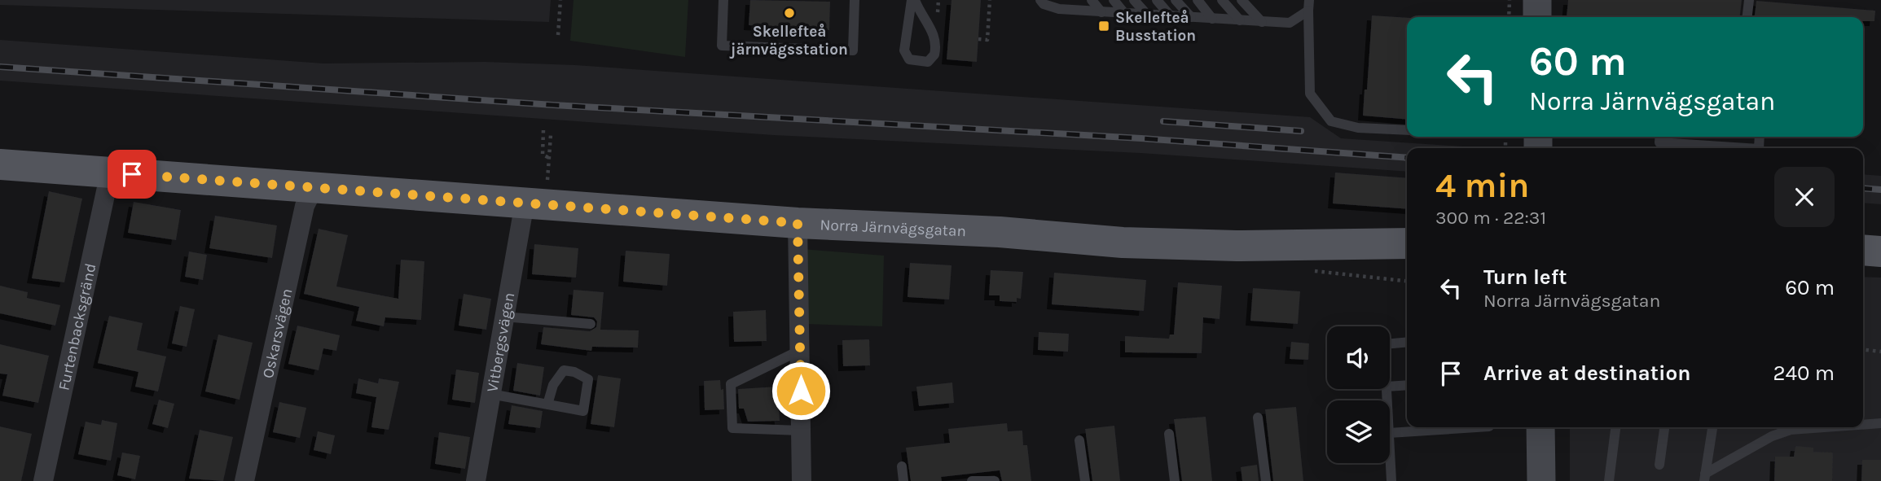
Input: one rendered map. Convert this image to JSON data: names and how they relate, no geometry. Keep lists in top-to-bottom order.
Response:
{
  "streets": {
    "main road": ["Norra Järnvägsgatan"],
    "street": ["Furtenbacksgränd", "Oskarsvägen", "Vitbergsvägen"]
  },
  "crossings": [
    ["Norra Järnvägsgatan", "Furtenbacksgränd"],
    ["Norra Järnvägsgatan", "Oskarsvägen"],
    ["Norra Järnvägsgatan", "Vitbergsvägen"]
  ],
  "places": {
    "other": ["Skellefteå järnvägsstation"],
    "transit": ["Skellefteå Busstation"]
  },
  "page": {
    "turn": ["60 m", "Norra Järnvägsgatan"],
    "heading": ["4 min", "300 m · 22:31"],
    "list": [
      {
        "name": "Turn left",
        "note": "Norra Järnvägsgatan",
        "value": "60 m"
      },
      {
        "name": "Arrive at destination",
        "value": "240 m"
      }
    ]
  }
}
